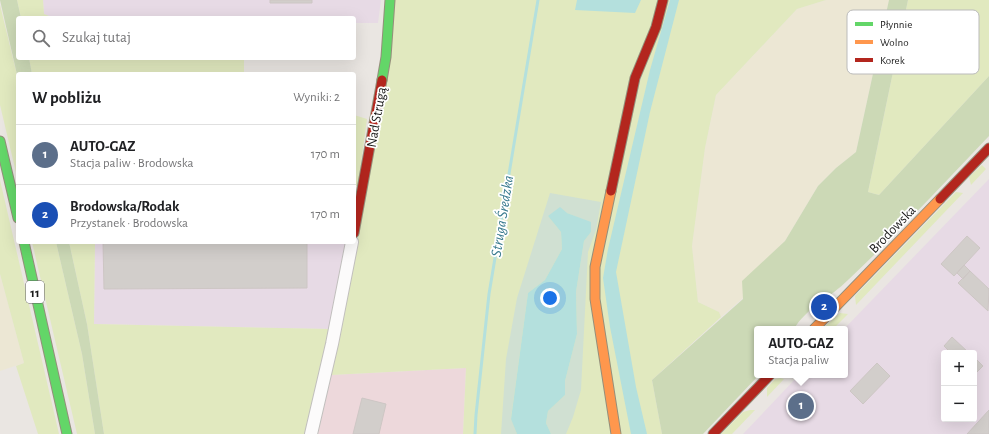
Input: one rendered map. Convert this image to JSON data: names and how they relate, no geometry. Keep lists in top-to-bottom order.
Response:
{
  "streets": {
    "main road": ["Nad Strugą", "Brodowska", "11"]
  },
  "water": ["Struga Średzka"],
  "legend": ["Płynnie", "Wolno", "Korek"],
  "page": {
    "search": "Szukaj tutaj",
    "heading": ["W pobliżu", "Wyniki: 2"],
    "list": [
      {
        "mark": "1",
        "name": "AUTO-GAZ",
        "note": "Stacja paliw · Brodowska",
        "value": "170 m"
      },
      {
        "mark": "2",
        "name": "Brodowska/Rodak",
        "note": "Przystanek · Brodowska",
        "value": "170 m"
      }
    ],
    "pins": ["2", "1"],
    "popup": ["AUTO-GAZ", "Stacja paliw"],
    "map_buttons": ["+", "−"]
  }
}
